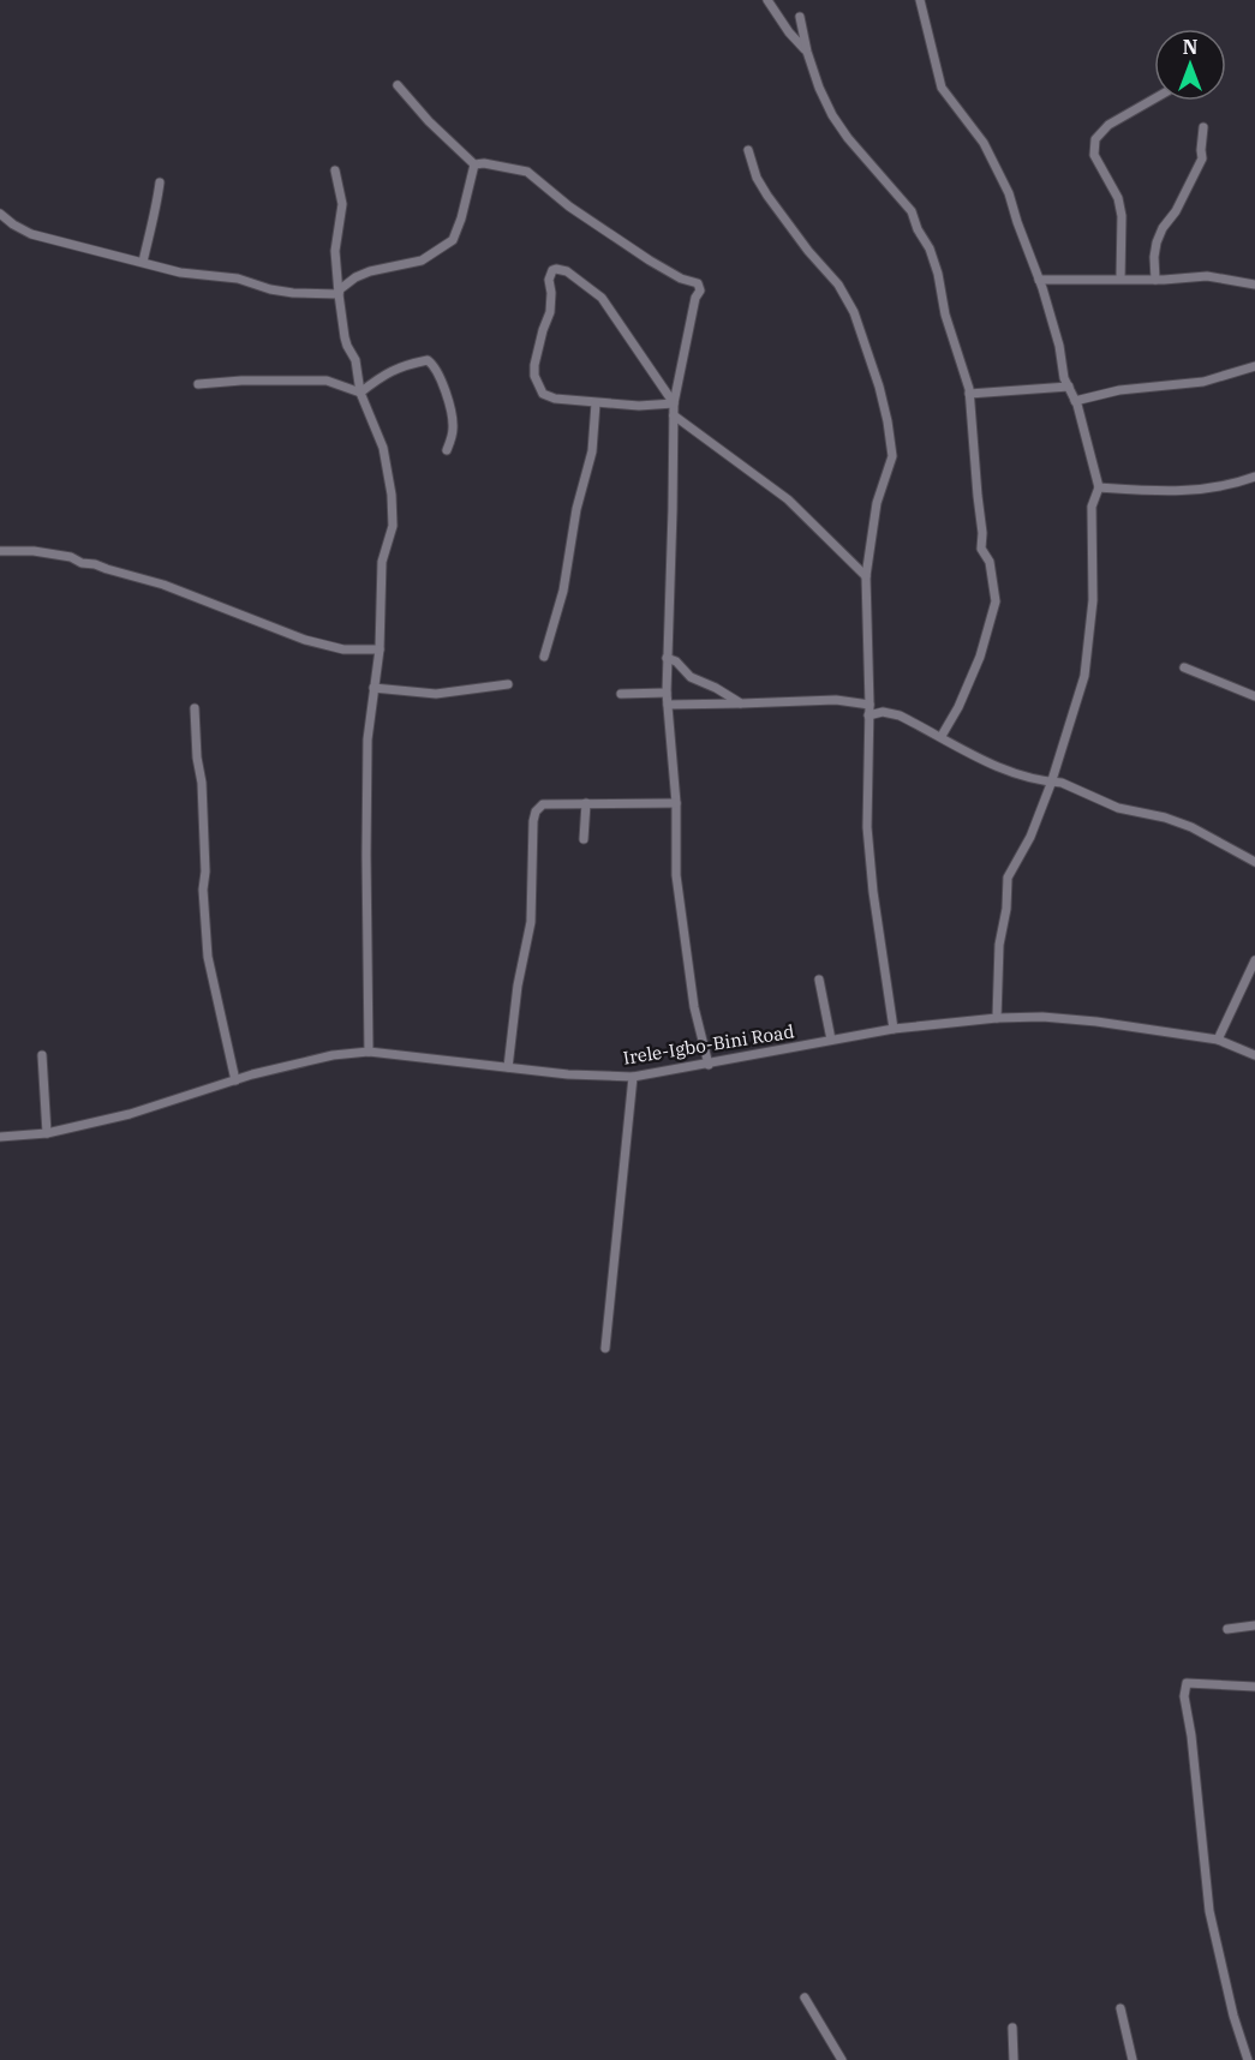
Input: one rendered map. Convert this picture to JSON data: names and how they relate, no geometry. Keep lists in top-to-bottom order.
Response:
{
  "streets": {
    "street": ["Irele-Igbo-Bini Road"]
  },
  "north": "top"
}
